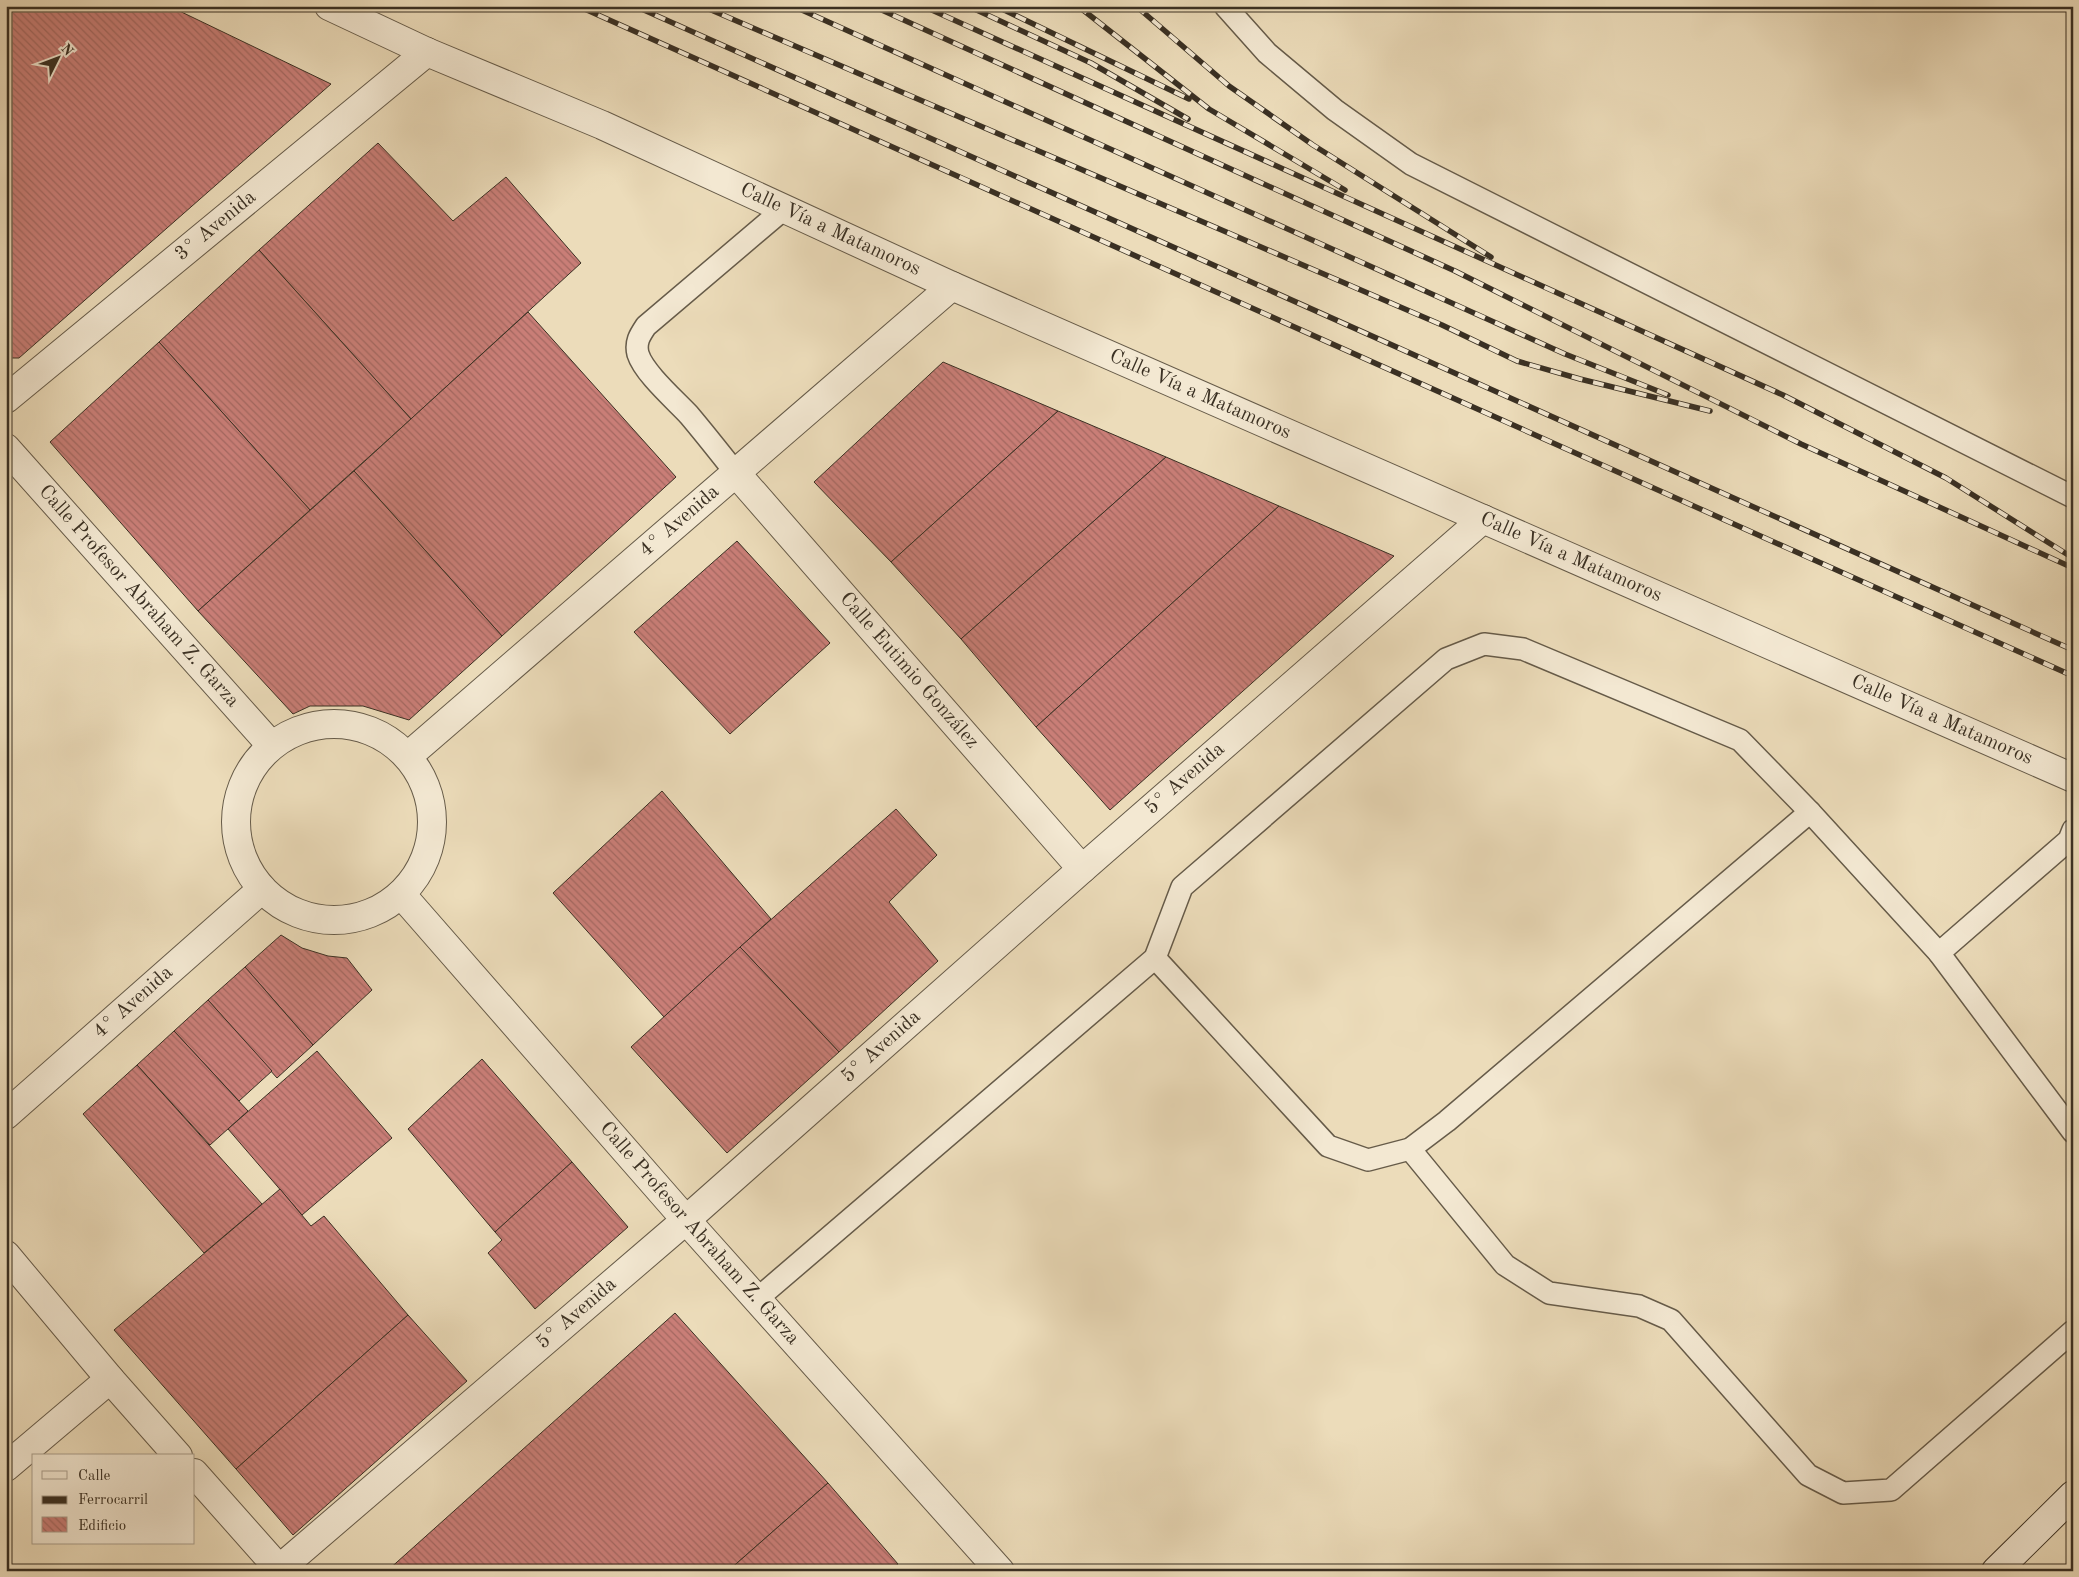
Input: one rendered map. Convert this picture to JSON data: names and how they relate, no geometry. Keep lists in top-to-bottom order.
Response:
{
  "streets": {
    "street": [
      "3° Avenida",
      "Calle Vía a Matamoros",
      "4° Avenida",
      "Calle Profesor Abraham Z. Garza",
      "Calle Eutimio González",
      "5° Avenida"
    ]
  },
  "crossings": [
    ["3° Avenida", "Calle Vía a Matamoros"],
    ["Calle Vía a Matamoros", "4° Avenida"],
    ["Calle Vía a Matamoros", "5° Avenida"],
    ["4° Avenida", "Calle Eutimio González"],
    ["Calle Profesor Abraham Z. Garza", "5° Avenida"],
    ["Calle Eutimio González", "5° Avenida"]
  ],
  "legend": ["Calle", "Ferrocarril", "Edificio"],
  "north": "top right"
}
